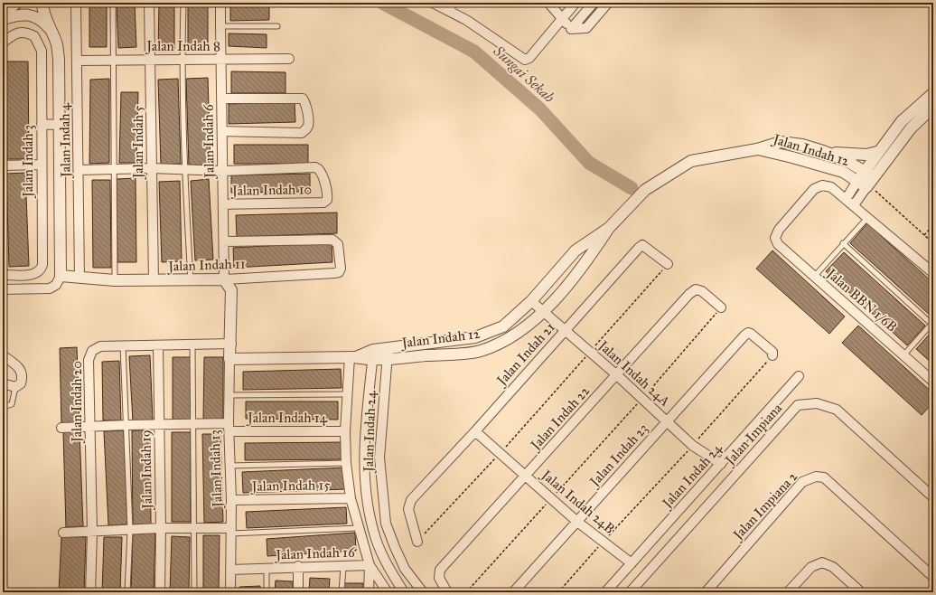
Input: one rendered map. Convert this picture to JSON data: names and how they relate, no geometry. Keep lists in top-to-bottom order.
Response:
{
  "streets": {
    "street": [
      "Jalan Indah 8",
      "Jalan Indah 4",
      "Jalan Indah 6",
      "Jalan Indah 5",
      "Jalan Indah 12",
      "Jalan Indah 3",
      "Jalan Indah 10",
      "Jalan Indah 11",
      "Jalan BBN 1/6B",
      "Jalan Indah 21",
      "Jalan Indah 24A",
      "Jalan Indah 20",
      "Jalan Indah 14",
      "Jalan Indah 22",
      "Jalan Indah 24",
      "Jalan Impiana",
      "Jalan Indah 23",
      "Jalan Indah 13",
      "Jalan Indah 19",
      "Jalan Indah 15",
      "Jalan Indah 24B",
      "Jalan Impiana 2",
      "Jalan Indah 16"
    ]
  },
  "crossings": [
    ["Jalan Indah 8", "Jalan Indah 4"],
    ["Jalan Indah 8", "Jalan Indah 6"],
    ["Jalan Indah 8", "Jalan Indah 5"],
    ["Jalan Indah 4", "Jalan Indah 11"],
    ["Jalan Indah 6", "Jalan Indah 10"],
    ["Jalan Indah 6", "Jalan Indah 11"],
    ["Jalan Indah 6", "Jalan Indah 13"],
    ["Jalan Indah 5", "Jalan Indah 11"],
    ["Jalan Indah 12", "Jalan Indah 24A"],
    ["Jalan Indah 12", "Jalan Indah 24"],
    ["Jalan Indah 12", "Jalan Indah 13"],
    ["Jalan Indah 11", "Jalan Indah 13"],
    ["Jalan Indah 21", "Jalan Indah 24A"],
    ["Jalan Indah 21", "Jalan Indah 24B"],
    ["Jalan Indah 24A", "Jalan Indah 22"],
    ["Jalan Indah 24A", "Jalan Indah 24"],
    ["Jalan Indah 24A", "Jalan Indah 23"],
    ["Jalan Indah 20", "Jalan Indah 14"],
    ["Jalan Indah 20", "Jalan Indah 13"],
    ["Jalan Indah 20", "Jalan Indah 19"],
    ["Jalan Indah 14", "Jalan Indah 13"],
    ["Jalan Indah 14", "Jalan Indah 19"],
    ["Jalan Indah 22", "Jalan Indah 24B"],
    ["Jalan Indah 24", "Jalan Indah 24B"],
    ["Jalan Indah 23", "Jalan Indah 24B"],
    ["Jalan Indah 13", "Jalan Indah 15"],
    ["Jalan Indah 13", "Jalan Indah 16"]
  ],
  "water": ["Sungai Sekah"]
}
